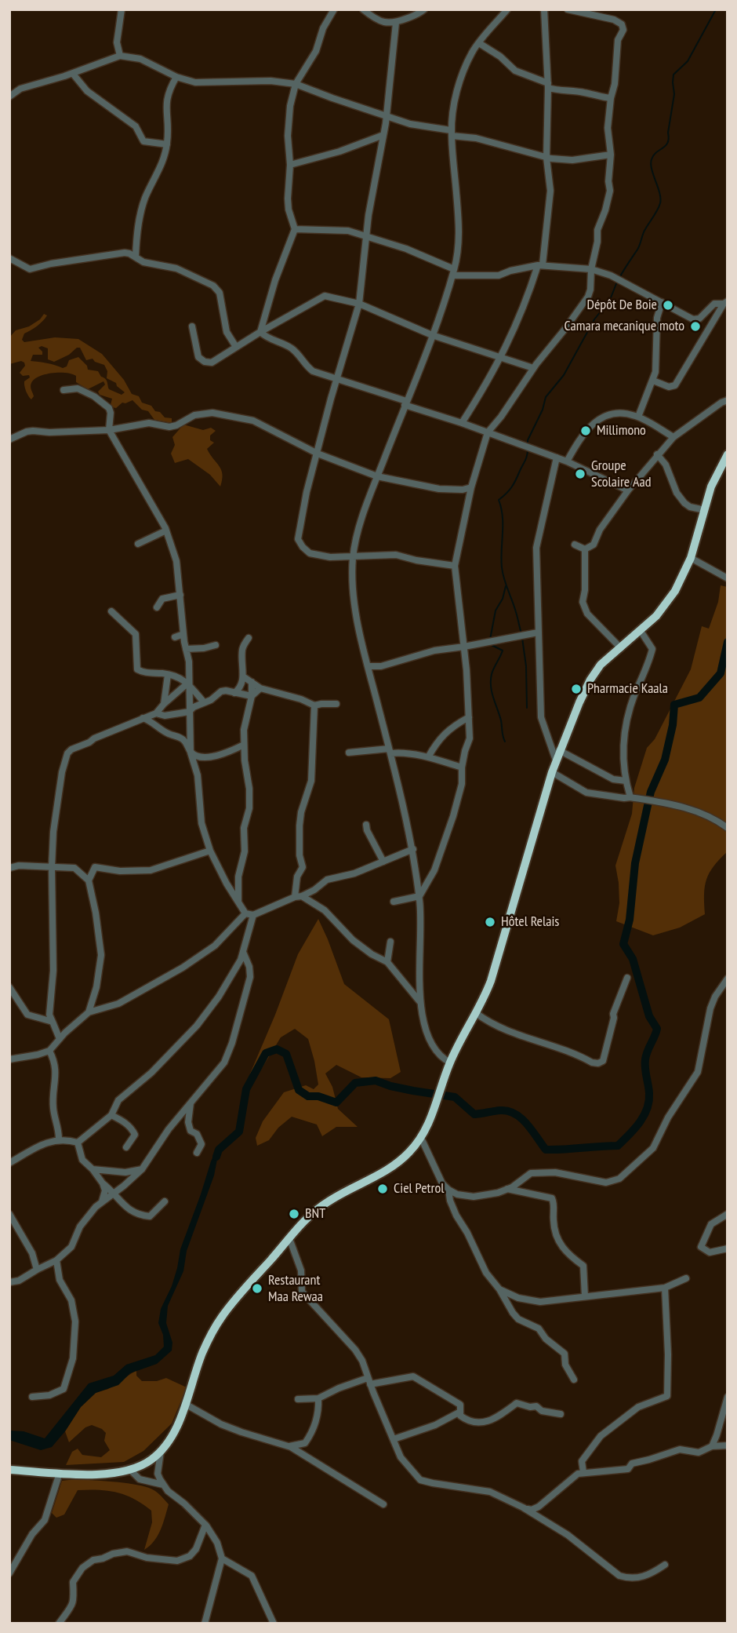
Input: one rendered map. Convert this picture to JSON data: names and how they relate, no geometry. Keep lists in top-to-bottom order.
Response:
{
  "places": [
    "Dépôt De Boie",
    "Camara mecanique moto",
    "Millimono",
    "Groupe Scolaire Aad",
    "Pharmacie Kaala",
    "Hôtel Relais",
    "Ciel Petrol",
    "BNT",
    "Restaurant Maa Rewaa"
  ]
}
